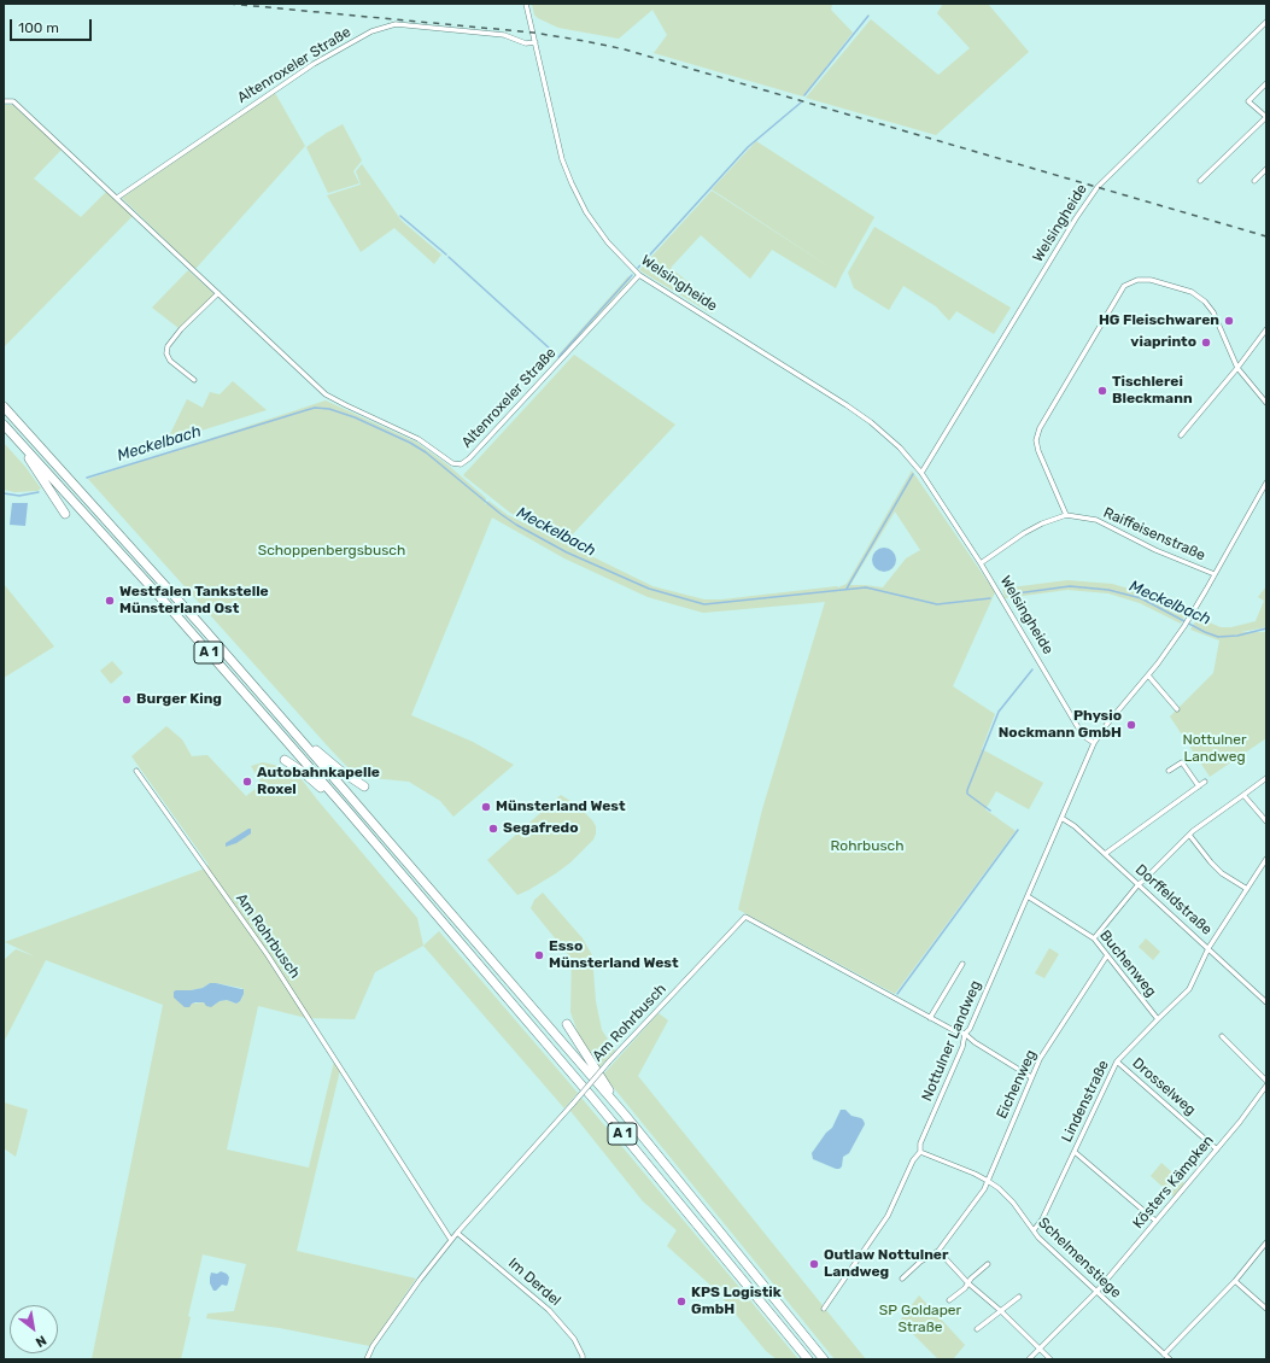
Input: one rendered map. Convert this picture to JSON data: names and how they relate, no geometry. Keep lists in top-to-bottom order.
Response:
{
  "streets": {
    "highway": ["A 1"],
    "street": [
      "Altenroxeler Straße",
      "Welsingheide",
      "Raiffeisenstraße",
      "Dorffeldstraße",
      "Am Rohrbusch",
      "Buchenweg",
      "Nottulner Landweg",
      "Eichenweg",
      "Drosselweg",
      "Lindenstraße",
      "Kösters Kämpken",
      "Schelmenstiege",
      "Im Derdel"
    ]
  },
  "crossings": [
    ["Altenroxeler Straße", "Welsingheide"],
    ["Welsingheide", "Nottulner Landweg"],
    ["Raiffeisenstraße", "Nottulner Landweg"],
    ["Dorffeldstraße", "Nottulner Landweg"],
    ["Dorffeldstraße", "Lindenstraße"],
    ["Am Rohrbusch", "Nottulner Landweg"],
    ["Am Rohrbusch", "Eichenweg"],
    ["Am Rohrbusch", "Im Derdel"],
    ["Buchenweg", "Nottulner Landweg"],
    ["Buchenweg", "Eichenweg"],
    ["Buchenweg", "Lindenstraße"],
    ["Nottulner Landweg", "Schelmenstiege"],
    ["Eichenweg", "Schelmenstiege"],
    ["Drosselweg", "Lindenstraße"],
    ["Drosselweg", "Kösters Kämpken"],
    ["Lindenstraße", "Schelmenstiege"],
    ["Kösters Kämpken", "Schelmenstiege"]
  ],
  "water": ["Meckelbach"],
  "parks": [
    "Schoppenbergsbusch",
    "Nottulner Landweg",
    "Rohrbusch",
    "SP Goldaper Straße"
  ],
  "places": [
    "HG Fleischwaren",
    "viaprinto",
    "Tischlerei Bleckmann",
    "Westfalen Tankstelle Münsterland Ost",
    "Burger King",
    "Physio Nockmann GmbH",
    "Autobahnkapelle Roxel",
    "Münsterland West",
    "Segafredo",
    "Esso Münsterland West",
    "Outlaw Nottulner Landweg",
    "KPS Logistik GmbH"
  ],
  "scale_bar": "100 m",
  "north": "bottom right"
}
